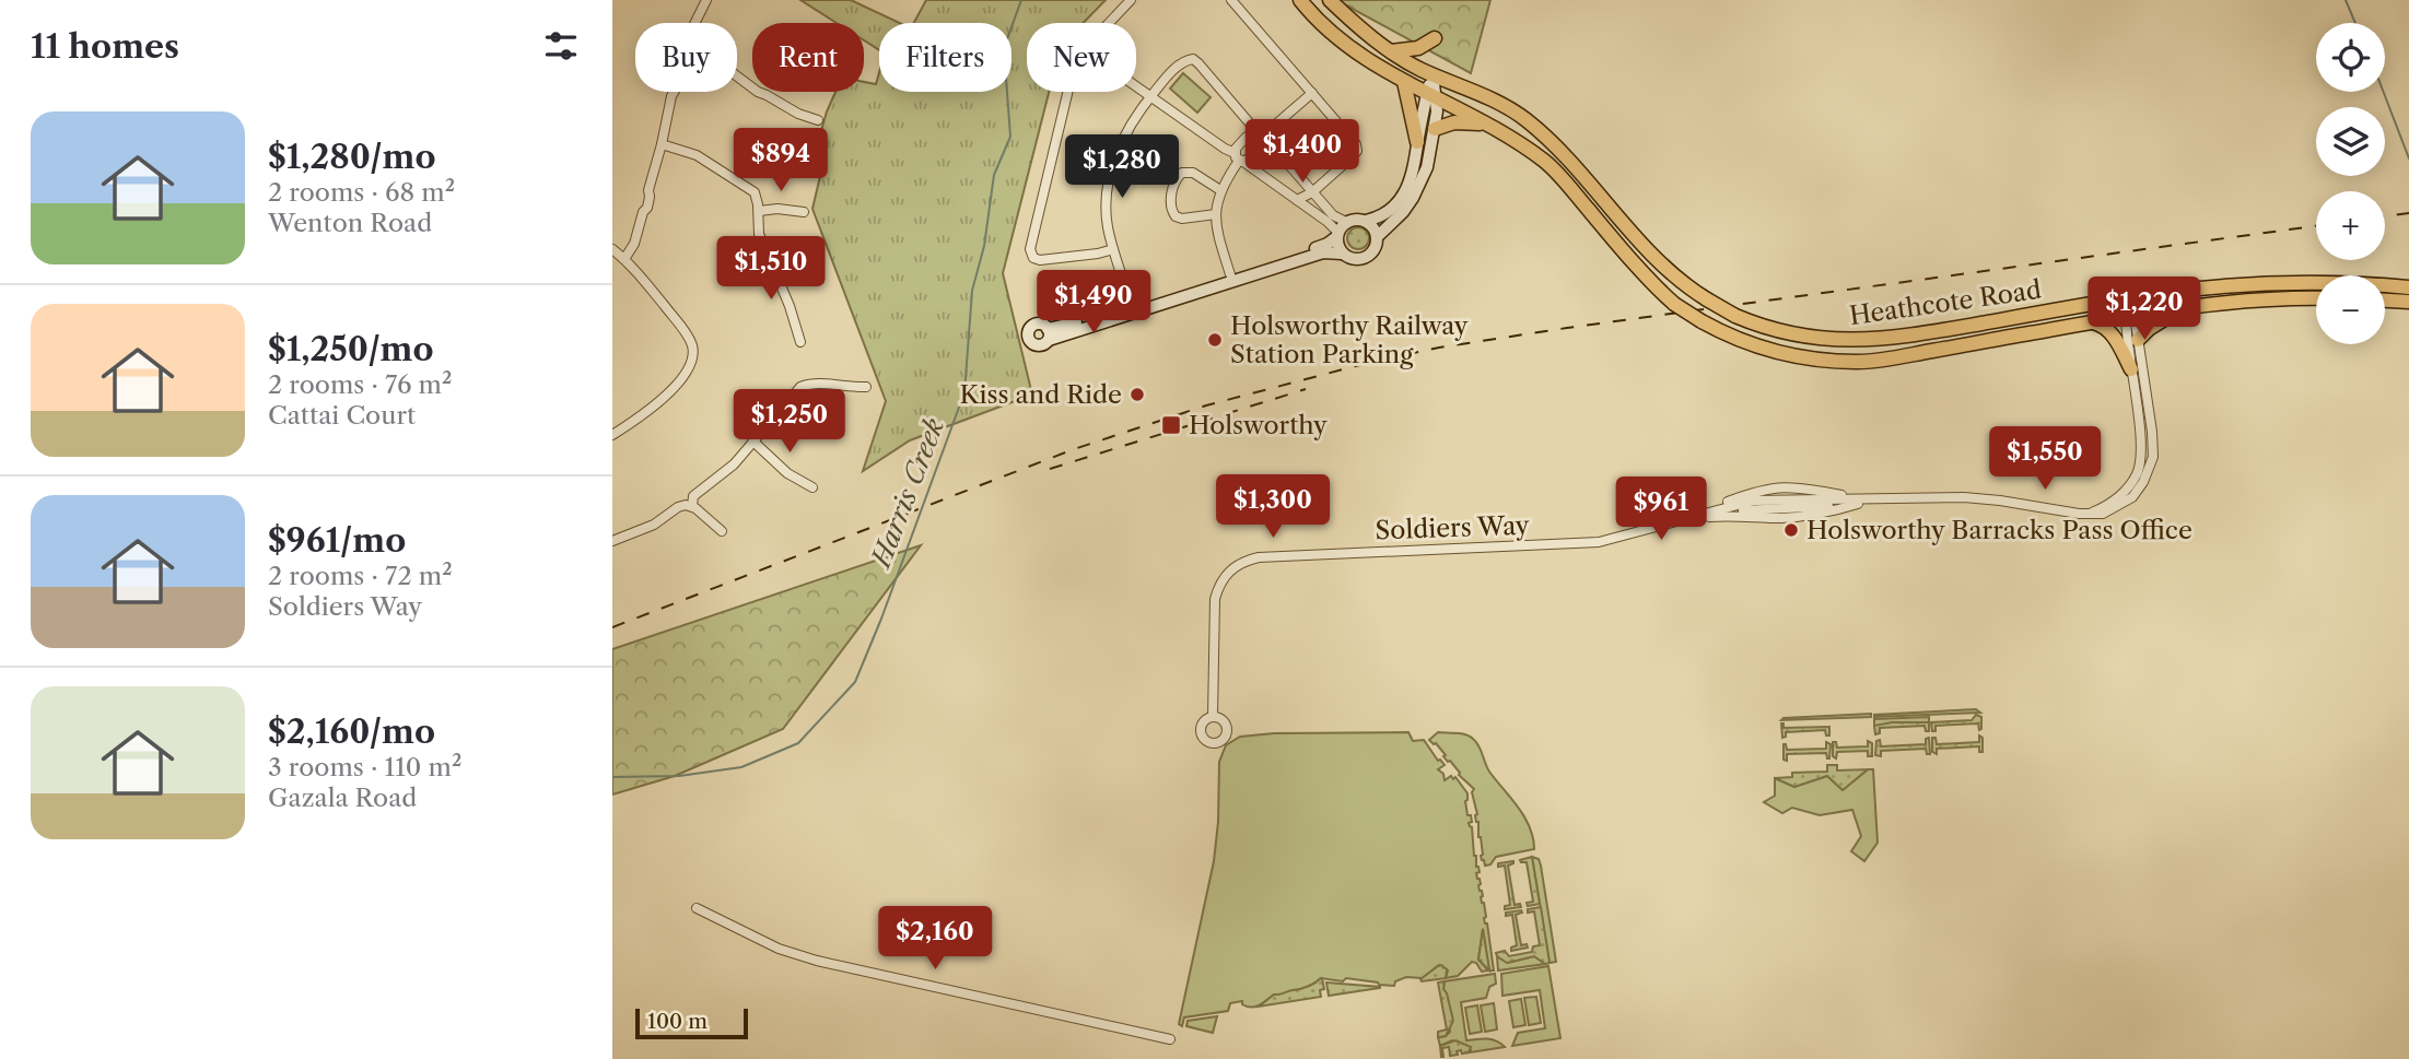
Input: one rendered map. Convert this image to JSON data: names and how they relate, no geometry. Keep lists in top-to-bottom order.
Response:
{
  "streets": {
    "main road": ["Heathcote Road"],
    "street": ["Soldiers Way"]
  },
  "crossings": [
    ["Heathcote Road", "Soldiers Way"]
  ],
  "water": ["Harris Creek"],
  "places": {
    "other": ["Holsworthy Railway Station Parking", "Kiss and Ride", "Holsworthy Barracks Pass Office"],
    "transit": ["Holsworthy"]
  },
  "scale_bar": "100 m",
  "page": {
    "heading": "11 homes",
    "map_buttons": ["+", "−"],
    "chip": [
      "Buy",
      "Rent",
      "Filters",
      "New"
    ],
    "list": [
      {
        "name": "$1,280/mo",
        "note": "2 rooms · 68 m² · Wenton Road"
      },
      {
        "name": "$1,250/mo",
        "note": "2 rooms · 76 m² · Cattai Court"
      },
      {
        "name": "$961/mo",
        "note": "2 rooms · 72 m² · Soldiers Way"
      },
      {
        "name": "$2,160/mo",
        "note": "3 rooms · 110 m² · Gazala Road"
      }
    ],
    "price": [
      "$1,400",
      "$894",
      "$1,280",
      "$1,510",
      "$1,490",
      "$1,220",
      "$1,250",
      "$1,550",
      "$1,300",
      "$961",
      "$2,160"
    ],
    "scale": "100 m"
  }
}
